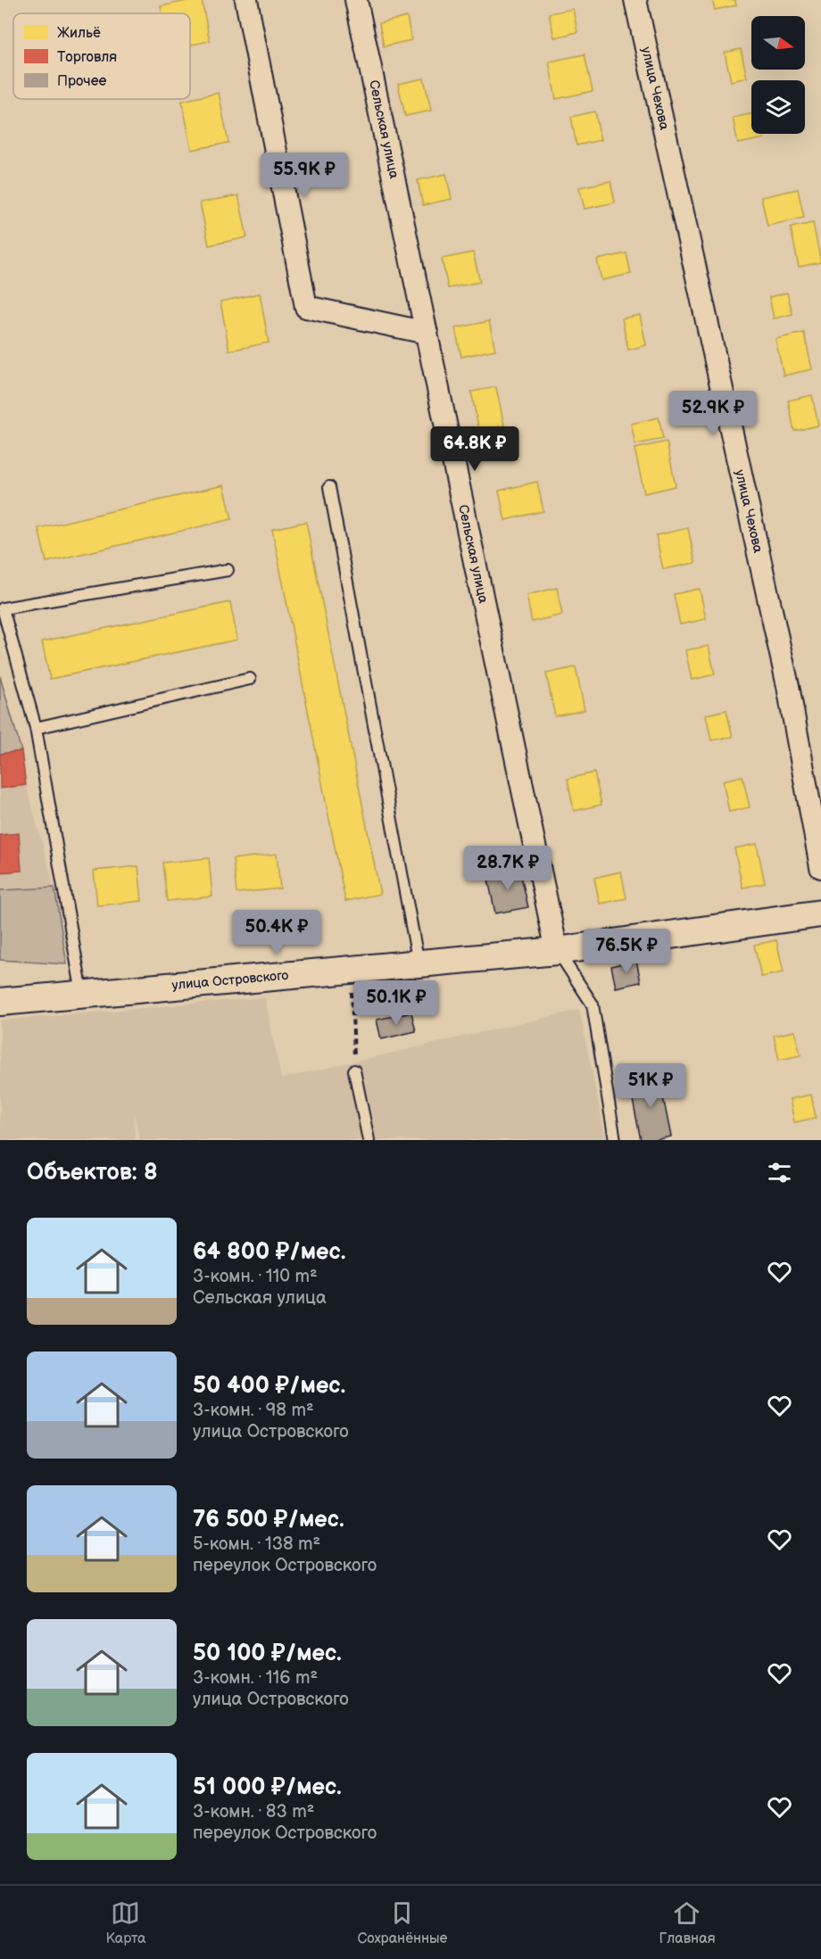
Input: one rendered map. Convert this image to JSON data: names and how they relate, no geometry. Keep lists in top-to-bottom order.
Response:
{
  "streets": {
    "street": ["улица Чехова", "Сельская улица", "улица Островского"]
  },
  "crossings": [
    ["Сельская улица", "улица Островского"]
  ],
  "legend": ["Жильё", "Торговля", "Прочее"],
  "north": "right",
  "page": {
    "price": [
      "55.9K ₽",
      "52.9K ₽",
      "64.8K ₽",
      "28.7K ₽",
      "50.4K ₽",
      "76.5K ₽",
      "50.1K ₽",
      "51K ₽"
    ],
    "heading": "Объектов: 8",
    "list": [
      {
        "name": "64 800 ₽/мес.",
        "note": "3-комн. · 110 m² · Сельская улица"
      },
      {
        "name": "50 400 ₽/мес.",
        "note": "3-комн. · 98 m² · улица Островского"
      },
      {
        "name": "76 500 ₽/мес.",
        "note": "5-комн. · 138 m² · переулок Островского"
      },
      {
        "name": "50 100 ₽/мес.",
        "note": "3-комн. · 116 m² · улица Островского"
      },
      {
        "name": "51 000 ₽/мес.",
        "note": "3-комн. · 83 m² · переулок Островского"
      }
    ],
    "tabs": ["Карта", "Сохранённые", "Главная"]
  }
}
